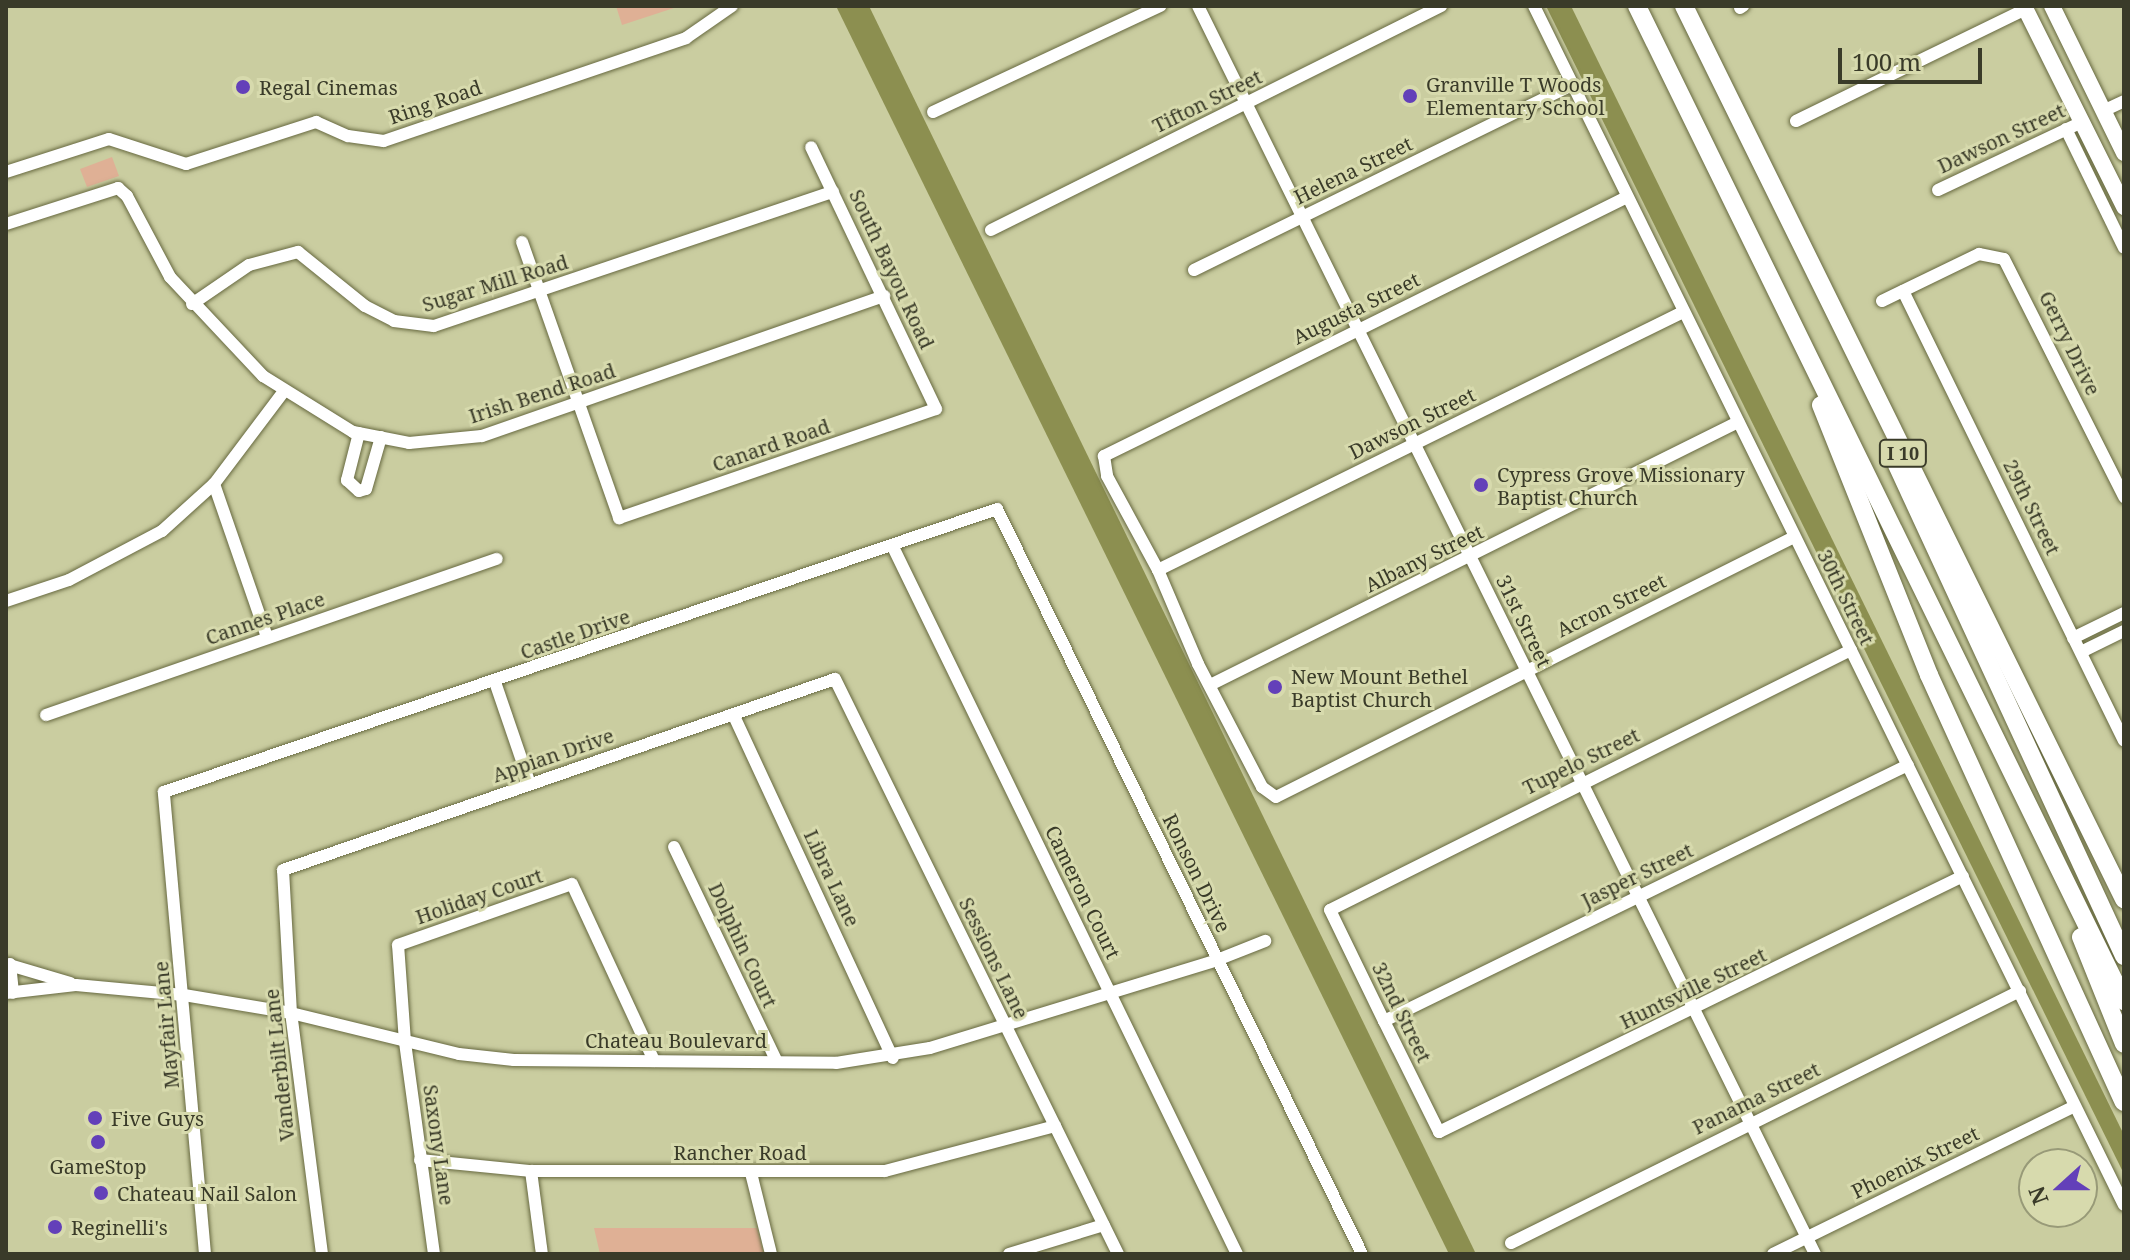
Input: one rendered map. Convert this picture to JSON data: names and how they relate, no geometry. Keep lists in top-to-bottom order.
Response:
{
  "streets": {
    "highway": ["I 10"],
    "street": [
      "Tifton Street",
      "Ring Road",
      "Dawson Street",
      "Helena Street",
      "South Bayou Road",
      "Sugar Mill Road",
      "Augusta Street",
      "Gerry Drive",
      "Irish Bend Road",
      "Canard Road",
      "29th Street",
      "Albany Street",
      "30th Street",
      "Acron Street",
      "Cannes Place",
      "31st Street",
      "Castle Drive",
      "Appian Drive",
      "Tupelo Street",
      "Ronson Drive",
      "Jasper Street",
      "Libra Lane",
      "Cameron Court",
      "Holiday Court",
      "Dolphin Court",
      "Sessions Lane",
      "Huntsville Street",
      "32nd Street",
      "Mayfair Lane",
      "Chateau Boulevard",
      "Vanderbilt Lane",
      "Panama Street",
      "Saxony Lane",
      "Rancher Road",
      "Phoenix Street"
    ]
  },
  "crossings": [
    ["Tifton Street", "31st Street"],
    ["Dawson Street", "Augusta Street"],
    ["Dawson Street", "30th Street"],
    ["Dawson Street", "31st Street"],
    ["Helena Street", "30th Street"],
    ["Helena Street", "31st Street"],
    ["South Bayou Road", "Sugar Mill Road"],
    ["South Bayou Road", "Irish Bend Road"],
    ["South Bayou Road", "Canard Road"],
    ["Sugar Mill Road", "Irish Bend Road"],
    ["Augusta Street", "30th Street"],
    ["Augusta Street", "31st Street"],
    ["Gerry Drive", "29th Street"],
    ["Irish Bend Road", "Canard Road"],
    ["Albany Street", "30th Street"],
    ["Albany Street", "Acron Street"],
    ["Albany Street", "31st Street"],
    ["30th Street", "Acron Street"],
    ["30th Street", "Tupelo Street"],
    ["30th Street", "Jasper Street"],
    ["30th Street", "Huntsville Street"],
    ["30th Street", "Panama Street"],
    ["30th Street", "Phoenix Street"],
    ["Acron Street", "31st Street"],
    ["31st Street", "Tupelo Street"],
    ["31st Street", "Jasper Street"],
    ["31st Street", "Huntsville Street"],
    ["31st Street", "Panama Street"],
    ["31st Street", "Phoenix Street"],
    ["Castle Drive", "Ronson Drive"],
    ["Castle Drive", "Cameron Court"],
    ["Castle Drive", "Mayfair Lane"],
    ["Appian Drive", "Libra Lane"],
    ["Appian Drive", "Sessions Lane"],
    ["Appian Drive", "Vanderbilt Lane"],
    ["Tupelo Street", "32nd Street"],
    ["Ronson Drive", "Chateau Boulevard"],
    ["Jasper Street", "32nd Street"],
    ["Libra Lane", "Chateau Boulevard"],
    ["Cameron Court", "Chateau Boulevard"],
    ["Holiday Court", "Chateau Boulevard"],
    ["Holiday Court", "Saxony Lane"],
    ["Dolphin Court", "Chateau Boulevard"],
    ["Sessions Lane", "Chateau Boulevard"],
    ["Sessions Lane", "Rancher Road"],
    ["Huntsville Street", "32nd Street"],
    ["Mayfair Lane", "Chateau Boulevard"],
    ["Chateau Boulevard", "Vanderbilt Lane"],
    ["Chateau Boulevard", "Saxony Lane"],
    ["Saxony Lane", "Rancher Road"]
  ],
  "places": [
    "Regal Cinemas",
    "Granville T Woods Elementary School",
    "Cypress Grove Missionary Baptist Church",
    "New Mount Bethel Baptist Church",
    "Five Guys",
    "GameStop",
    "Chateau Nail Salon",
    "Reginelli's"
  ],
  "scale_bar": "100 m",
  "north": "left"
}
